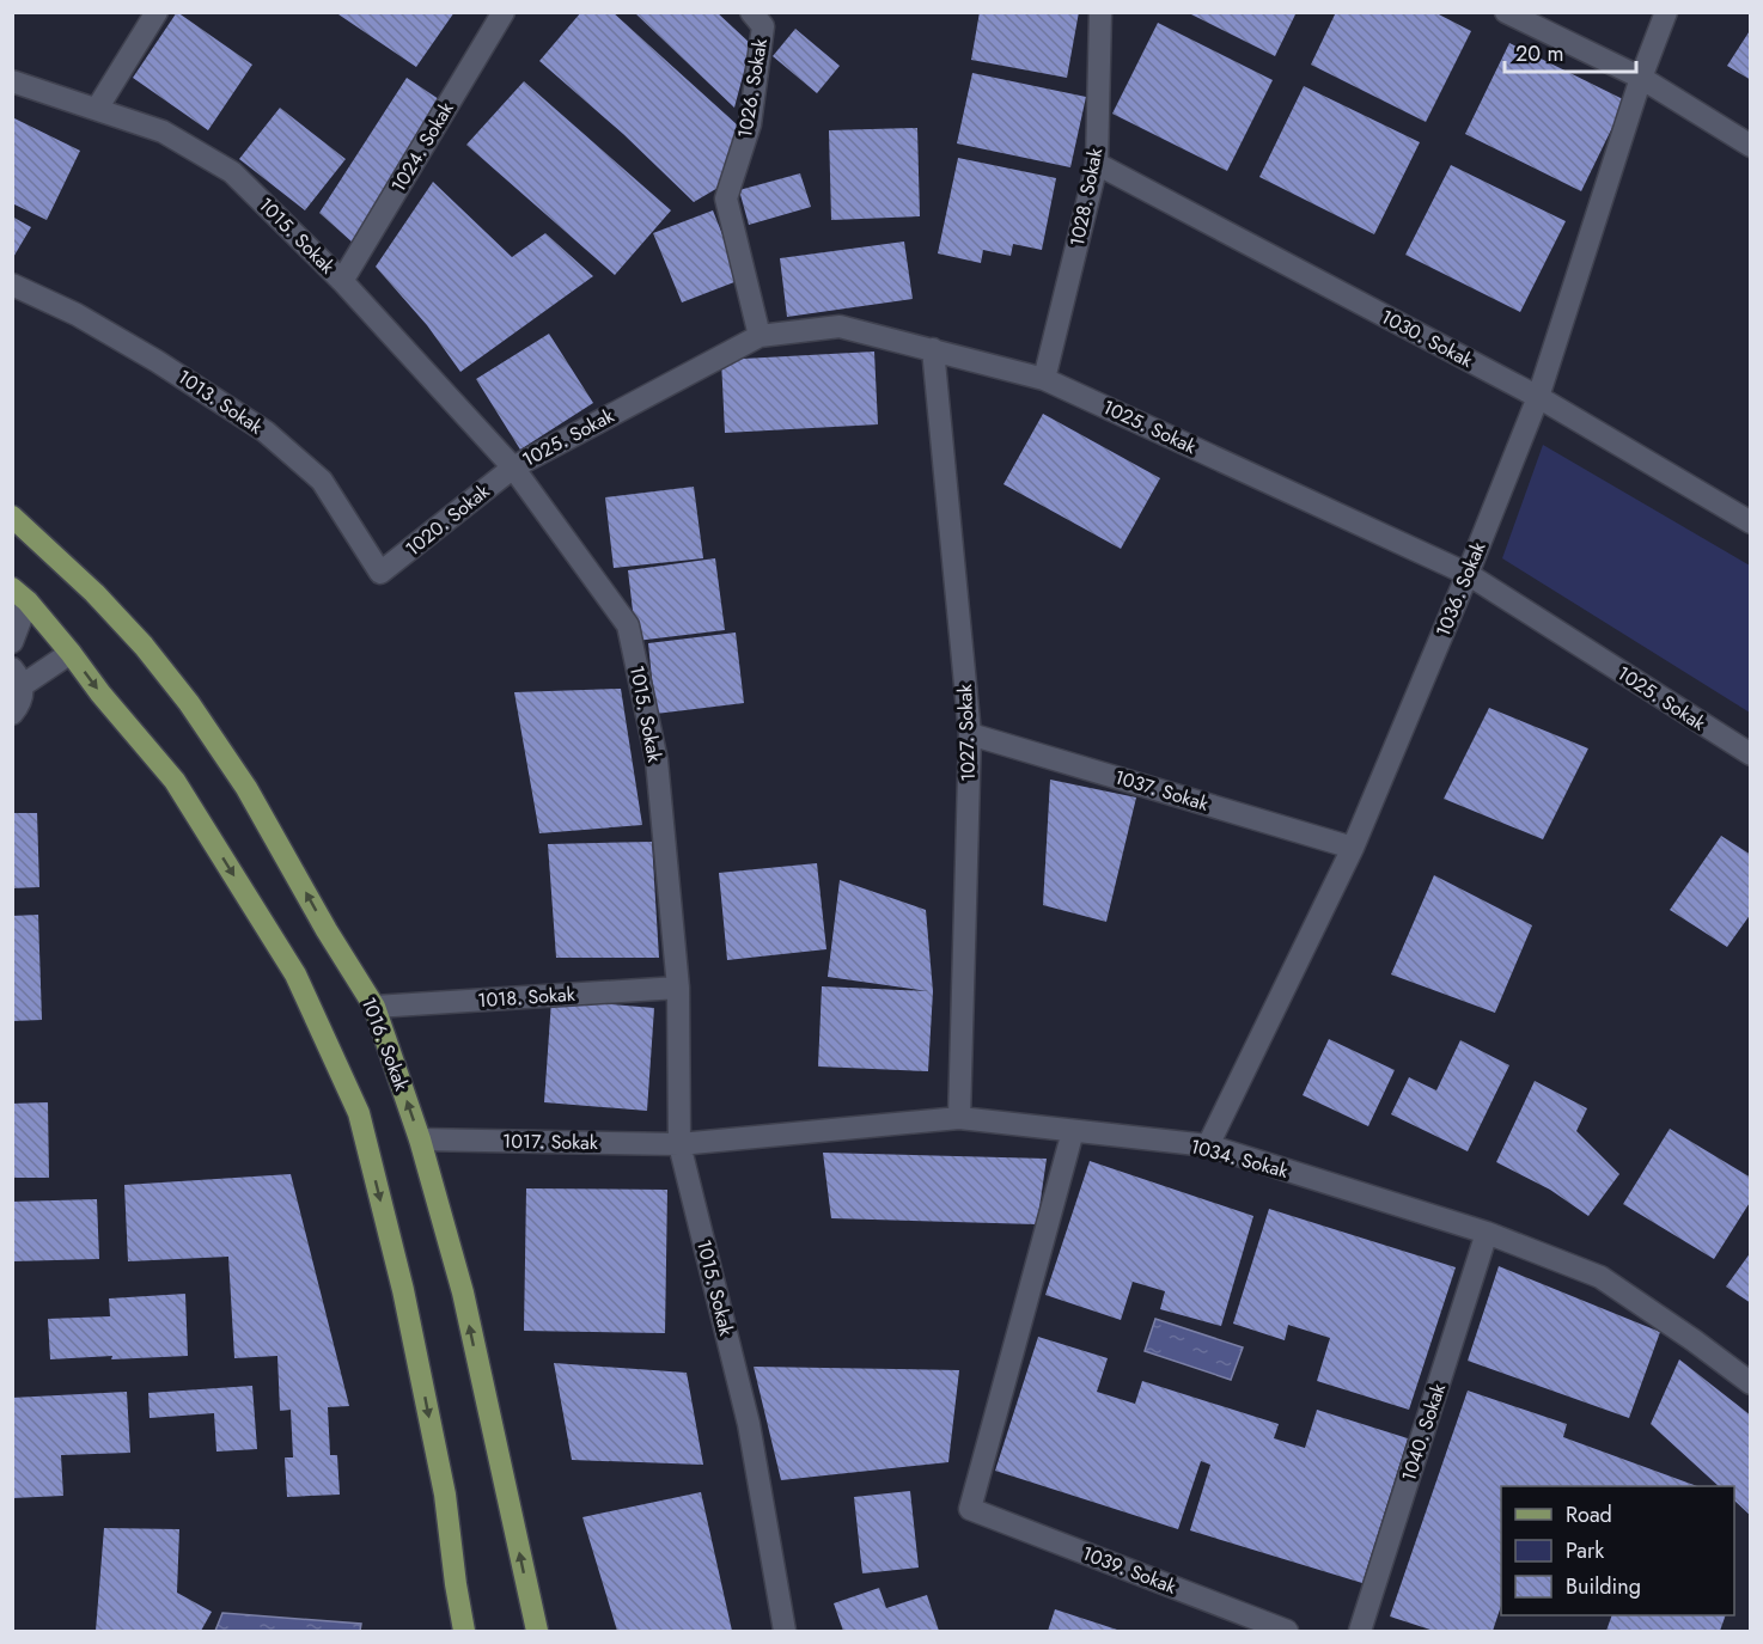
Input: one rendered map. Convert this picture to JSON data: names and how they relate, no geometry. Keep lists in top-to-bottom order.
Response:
{
  "streets": {
    "main road": ["1016. Sokak"],
    "street": [
      "1026. Sokak",
      "1024. Sokak",
      "1028. Sokak",
      "1015. Sokak",
      "1030. Sokak",
      "1013. Sokak",
      "1025. Sokak",
      "1020. Sokak",
      "1036. Sokak",
      "1027. Sokak",
      "1037. Sokak",
      "1018. Sokak",
      "1017. Sokak",
      "1034. Sokak",
      "1040. Sokak",
      "1039. Sokak"
    ]
  },
  "crossings": [
    ["1026. Sokak", "1025. Sokak"],
    ["1024. Sokak", "1015. Sokak"],
    ["1028. Sokak", "1030. Sokak"],
    ["1028. Sokak", "1025. Sokak"],
    ["1015. Sokak", "1025. Sokak"],
    ["1015. Sokak", "1020. Sokak"],
    ["1015. Sokak", "1018. Sokak"],
    ["1015. Sokak", "1017. Sokak"],
    ["1015. Sokak", "1034. Sokak"],
    ["1030. Sokak", "1036. Sokak"],
    ["1013. Sokak", "1020. Sokak"],
    ["1025. Sokak", "1020. Sokak"],
    ["1025. Sokak", "1036. Sokak"],
    ["1025. Sokak", "1027. Sokak"],
    ["1036. Sokak", "1037. Sokak"],
    ["1036. Sokak", "1034. Sokak"],
    ["1027. Sokak", "1037. Sokak"],
    ["1027. Sokak", "1034. Sokak"],
    ["1018. Sokak", "1016. Sokak"],
    ["1016. Sokak", "1017. Sokak"],
    ["1017. Sokak", "1034. Sokak"],
    ["1034. Sokak", "1040. Sokak"],
    ["1034. Sokak", "1039. Sokak"]
  ],
  "legend": ["Road", "Park", "Building"],
  "scale_bar": "20 m"
}
